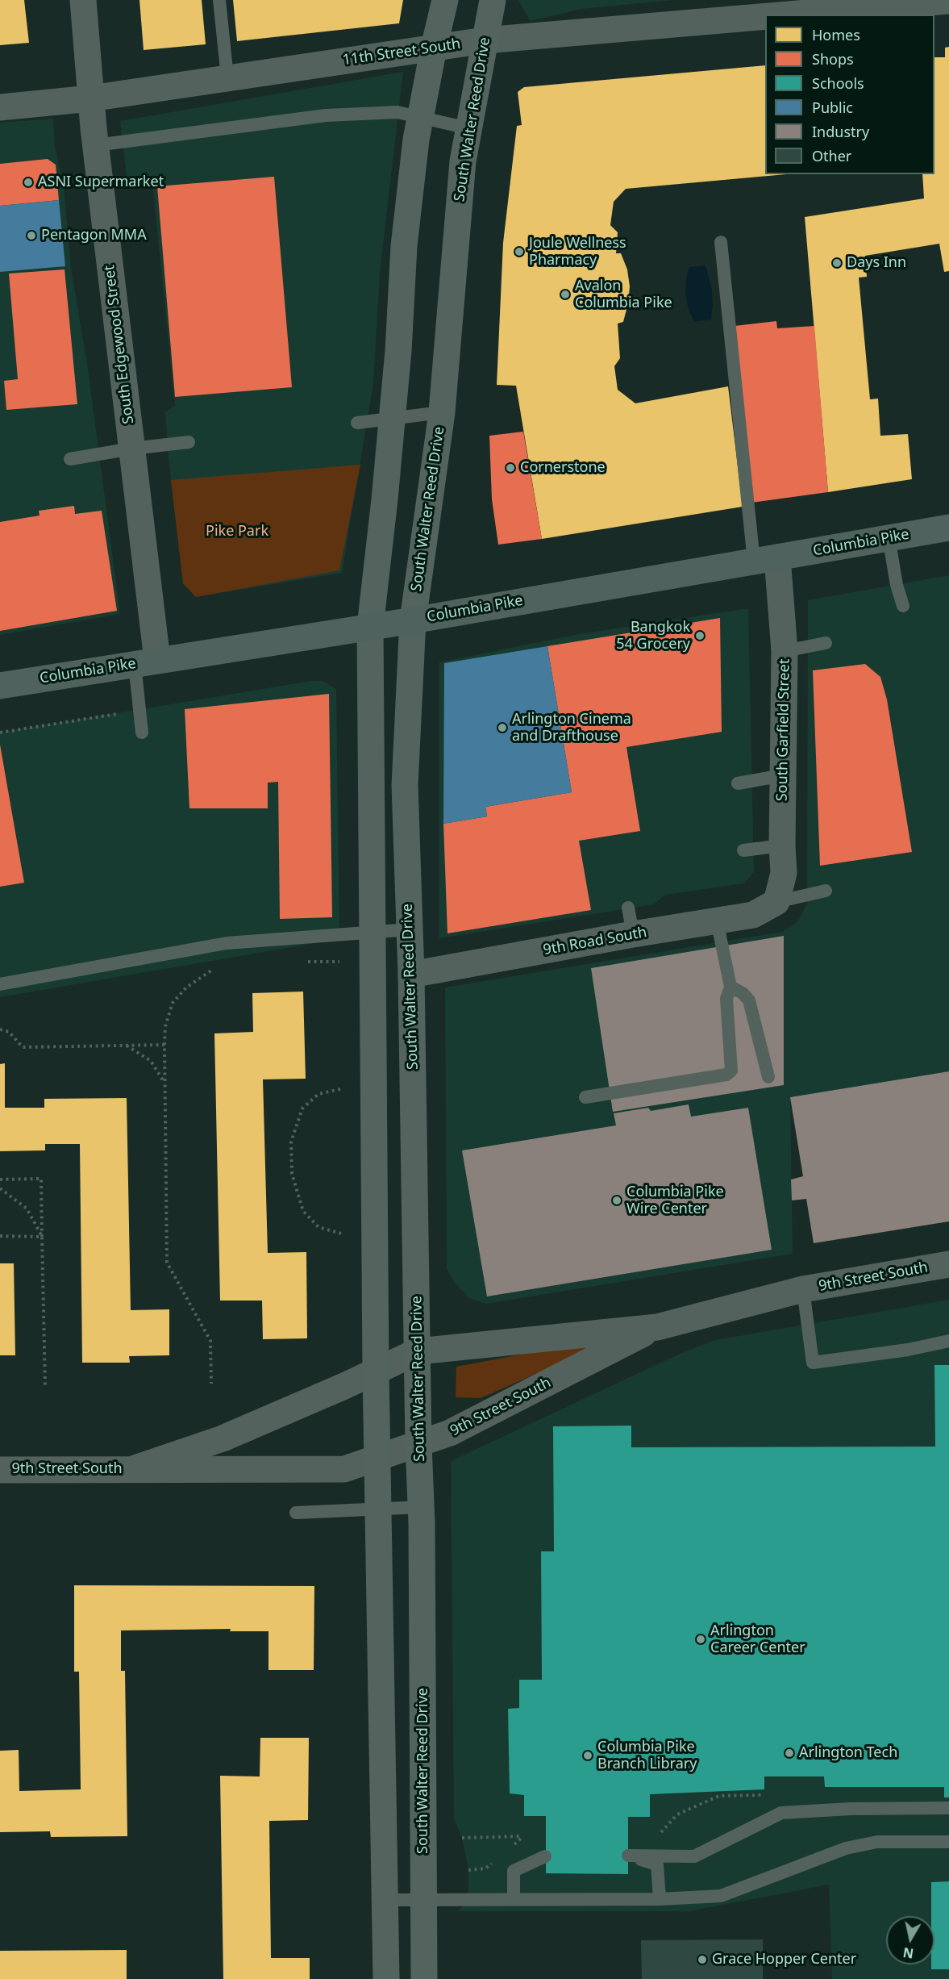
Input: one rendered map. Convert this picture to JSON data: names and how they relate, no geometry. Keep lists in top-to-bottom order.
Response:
{
  "streets": {
    "main road": ["Columbia Pike"],
    "street": [
      "11th Street South",
      "South Walter Reed Drive",
      "South Edgewood Street",
      "South Garfield Street",
      "9th Road South",
      "9th Street South"
    ]
  },
  "crossings": [
    ["11th Street South", "South Walter Reed Drive"],
    ["11th Street South", "South Edgewood Street"],
    ["South Walter Reed Drive", "Columbia Pike"],
    ["South Walter Reed Drive", "9th Road South"],
    ["South Walter Reed Drive", "9th Street South"],
    ["South Edgewood Street", "Columbia Pike"],
    ["Columbia Pike", "South Garfield Street"],
    ["South Garfield Street", "9th Road South"]
  ],
  "parks": ["Pike Park"],
  "places": [
    "ASNI Supermarket",
    "Pentagon MMA",
    "Joule Wellness Pharmacy",
    "Days Inn",
    "Avalon Columbia Pike",
    "Cornerstone",
    "Bangkok 54 Grocery",
    "Arlington Cinema and Drafthouse",
    "Columbia Pike Wire Center",
    "Arlington Career Center",
    "Arlington Tech",
    "Columbia Pike Branch Library",
    "Grace Hopper Center"
  ],
  "legend": [
    "Homes",
    "Shops",
    "Schools",
    "Public",
    "Industry",
    "Other"
  ],
  "north": "bottom"
}
